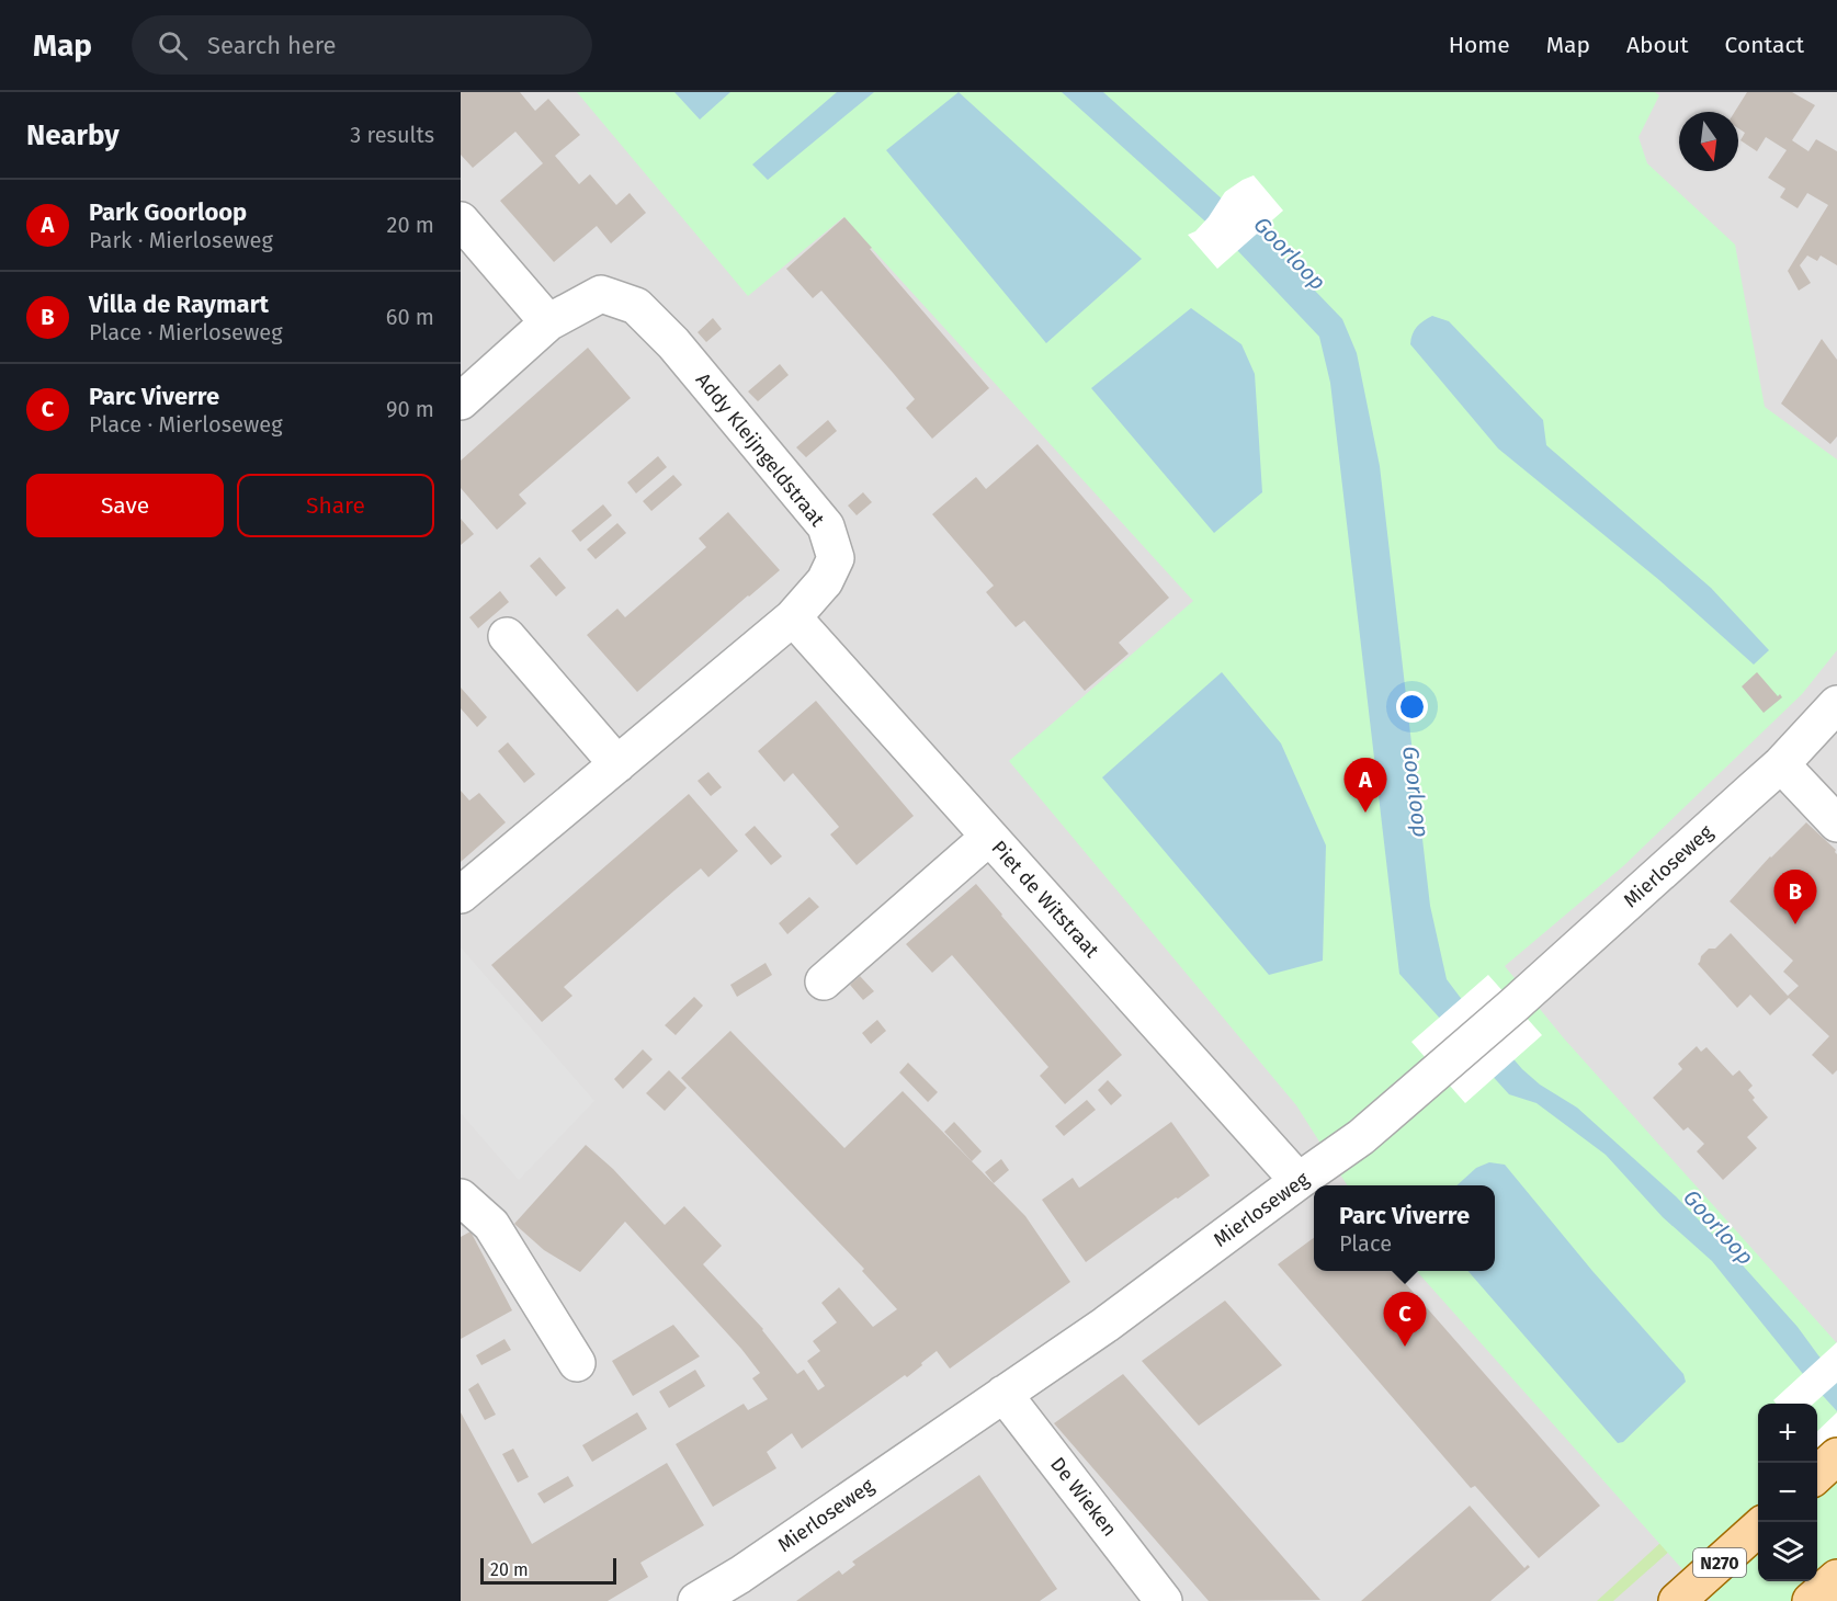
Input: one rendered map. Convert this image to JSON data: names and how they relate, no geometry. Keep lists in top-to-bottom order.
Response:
{
  "streets": {
    "main road": ["N270"],
    "street": [
      "Addy Kleijngeldstraat",
      "Mierloseweg",
      "Piet de Witstraat",
      "De Wieken"
    ]
  },
  "crossings": [
    ["Addy Kleijngeldstraat", "Piet de Witstraat"],
    ["Mierloseweg", "Piet de Witstraat"],
    ["Mierloseweg", "De Wieken"]
  ],
  "water": ["Goorloop"],
  "scale_bar": "20 m",
  "north": "bottom",
  "page": {
    "header": "Map",
    "search": "Search here",
    "nav": [
      "Home",
      "Map",
      "About",
      "Contact"
    ],
    "heading": ["Nearby", "3 results"],
    "list": [
      {
        "mark": "A",
        "name": "Park Goorloop",
        "note": "Park · Mierloseweg",
        "value": "20 m"
      },
      {
        "mark": "B",
        "name": "Villa de Raymart",
        "note": "Place · Mierloseweg",
        "value": "60 m"
      },
      {
        "mark": "C",
        "name": "Parc Viverre",
        "note": "Place · Mierloseweg",
        "value": "90 m"
      }
    ],
    "buttons": ["Save", "Share"],
    "pins": ["A", "B", "C"],
    "popup": ["Parc Viverre", "Place"],
    "map_buttons": ["+", "−"],
    "scale": "20 m"
  }
}
